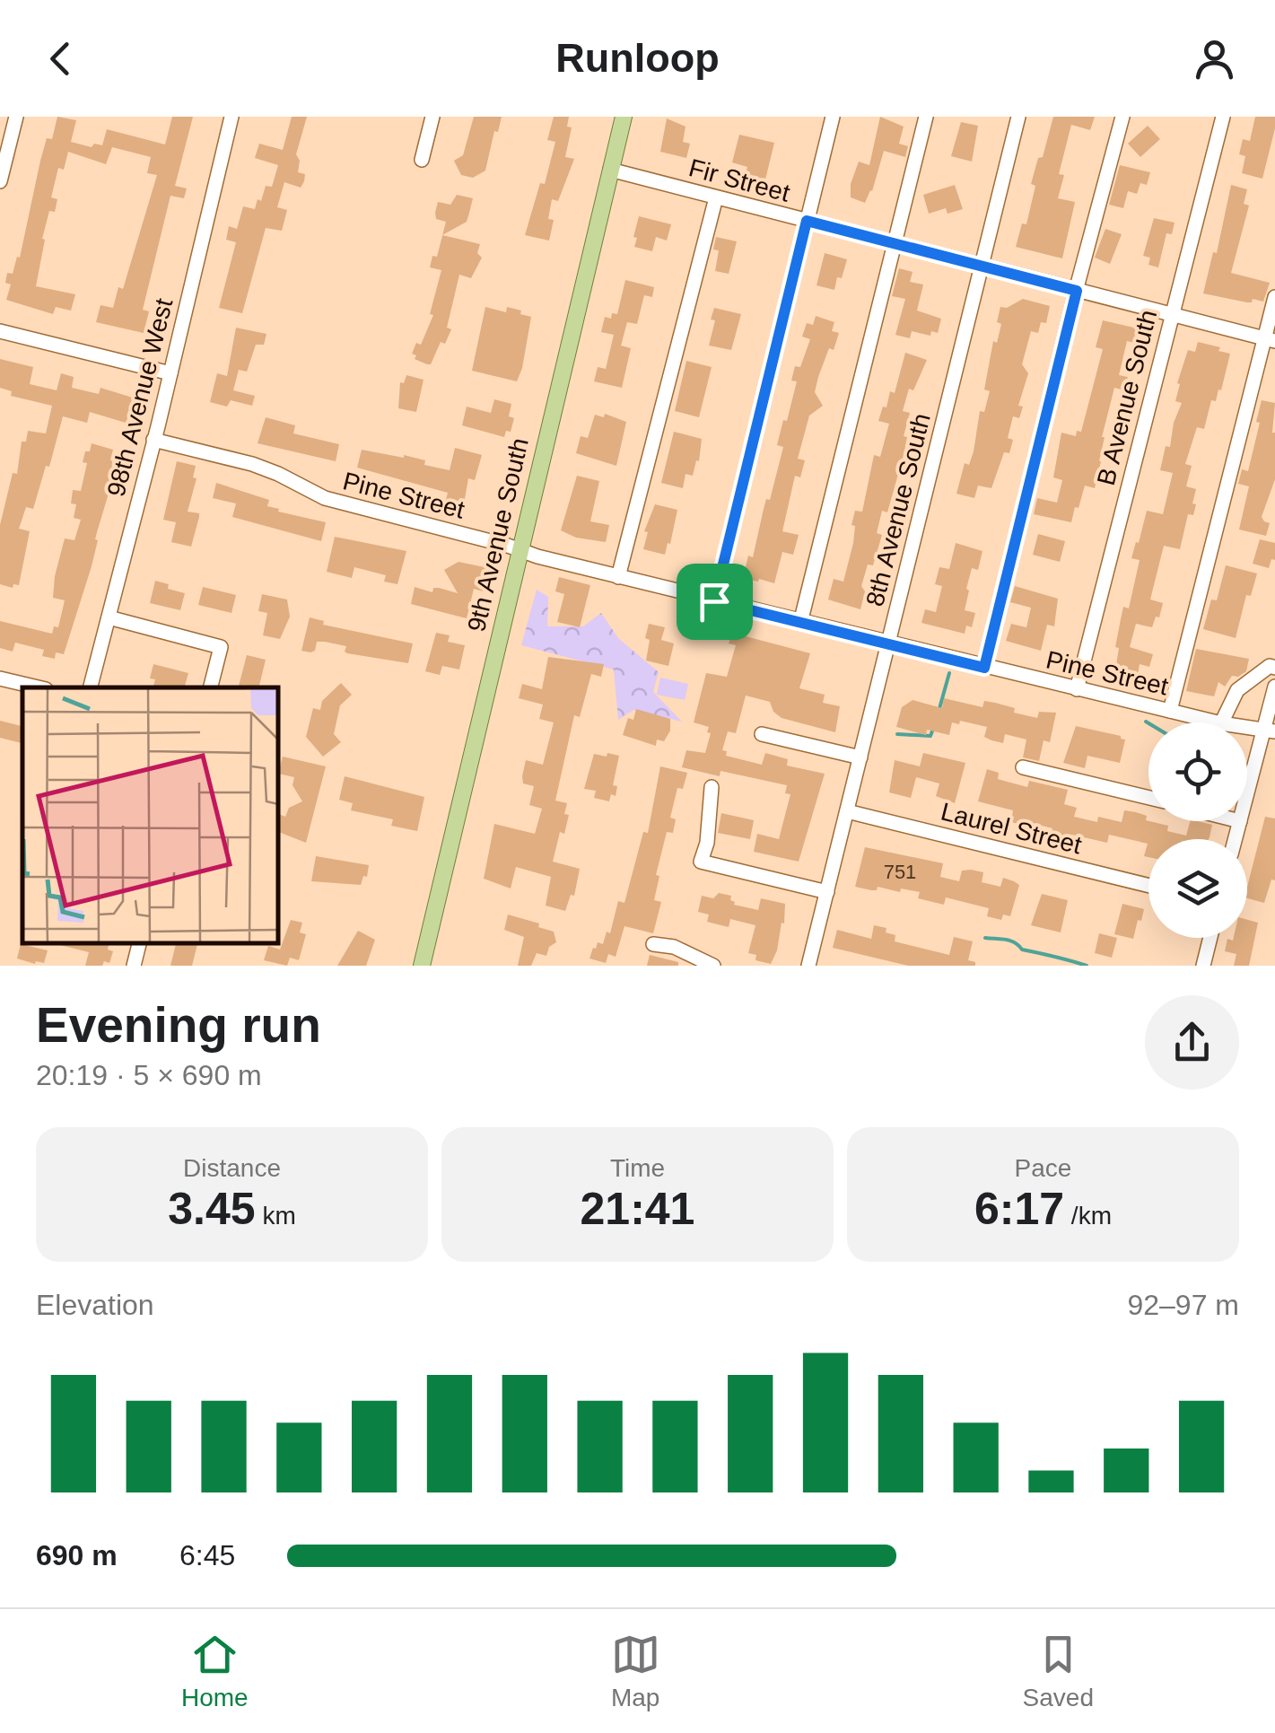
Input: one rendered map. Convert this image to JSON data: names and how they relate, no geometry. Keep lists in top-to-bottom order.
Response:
{
  "streets": {
    "main road": ["9th Avenue South"],
    "street": [
      "Fir Street",
      "98th Avenue West",
      "B Avenue South",
      "Pine Street",
      "8th Avenue South",
      "Laurel Street"
    ]
  },
  "crossings": [
    ["Fir Street", "B Avenue South"],
    ["Fir Street", "8th Avenue South"],
    ["Fir Street", "9th Avenue South"],
    ["98th Avenue West", "Pine Street"],
    ["B Avenue South", "Pine Street"],
    ["Pine Street", "8th Avenue South"],
    ["Pine Street", "9th Avenue South"],
    ["8th Avenue South", "Laurel Street"]
  ],
  "house_numbers": ["751"],
  "page": {
    "header": "Runloop",
    "heading": ["Evening run", "20:19 · 5 × 690 m"],
    "stats": [
      ["Distance", "3.45 km"],
      ["Time", "21:41"],
      ["Pace", "6:17 /km"]
    ],
    "chart": ["Elevation", "92–97 m"],
    "list": [
      {
        "name": "690 m",
        "note": "6:45"
      }
    ],
    "tabs": ["Home", "Map", "Saved"]
  }
}
